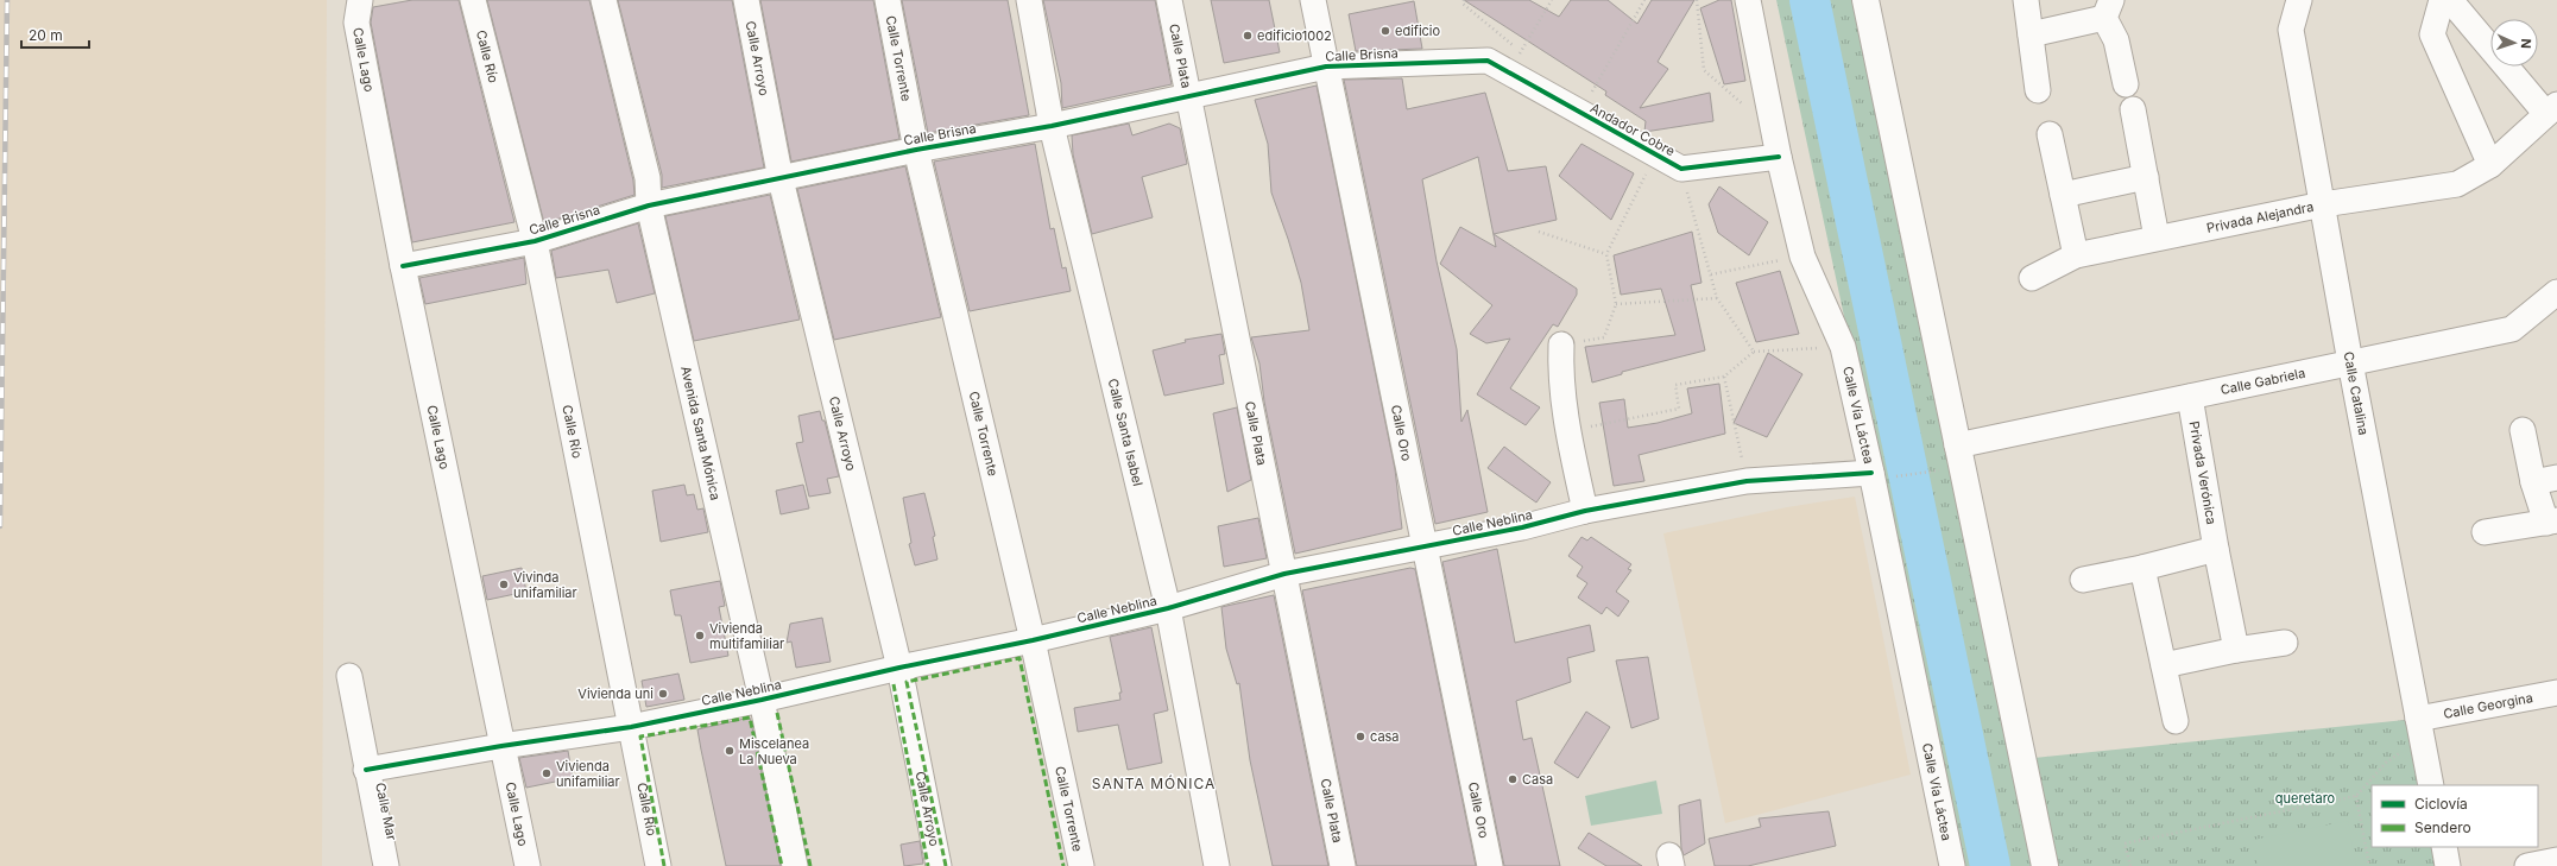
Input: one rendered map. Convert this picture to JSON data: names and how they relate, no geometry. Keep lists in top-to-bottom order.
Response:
{
  "streets": {
    "street": [
      "Calle Brisna",
      "Calle Río",
      "Calle Plata",
      "Calle Arroyo",
      "Calle Torrente",
      "Calle Lago",
      "Andador Cobre",
      "Privada Alejandra",
      "Calle Gabriela",
      "Calle Catalina",
      "Calle Vía Láctea",
      "Avenida Santa Mónica",
      "Calle Santa Isabel",
      "Calle Oro",
      "Privada Verónica",
      "Calle Neblina",
      "Calle Georgina",
      "Calle Mar"
    ]
  },
  "crossings": [
    ["Calle Brisna", "Calle Río"],
    ["Calle Brisna", "Calle Plata"],
    ["Calle Brisna", "Calle Arroyo"],
    ["Calle Brisna", "Calle Torrente"],
    ["Calle Brisna", "Calle Lago"],
    ["Calle Brisna", "Andador Cobre"],
    ["Calle Brisna", "Avenida Santa Mónica"],
    ["Calle Brisna", "Calle Santa Isabel"],
    ["Calle Brisna", "Calle Oro"],
    ["Calle Río", "Calle Neblina"],
    ["Calle Plata", "Calle Neblina"],
    ["Calle Arroyo", "Calle Neblina"],
    ["Calle Torrente", "Calle Neblina"],
    ["Calle Lago", "Calle Neblina"],
    ["Andador Cobre", "Calle Vía Láctea"],
    ["Privada Alejandra", "Calle Catalina"],
    ["Calle Gabriela", "Calle Catalina"],
    ["Calle Gabriela", "Privada Verónica"],
    ["Calle Catalina", "Calle Georgina"],
    ["Calle Vía Láctea", "Calle Neblina"],
    ["Avenida Santa Mónica", "Calle Neblina"],
    ["Calle Santa Isabel", "Calle Neblina"],
    ["Calle Oro", "Calle Neblina"],
    ["Calle Neblina", "Calle Mar"]
  ],
  "districts": ["SANTA MÓNICA"],
  "parks": ["queretaro"],
  "places": [
    "edificio",
    "edificio1002",
    "Vivinda unifamiliar",
    "Vivienda multifamiliar",
    "Vivienda uni",
    "casa",
    "Miscelanea La Nueva",
    "Vivienda unifamiliar",
    "Casa"
  ],
  "legend": ["Ciclovía", "Sendero"],
  "scale_bar": "20 m",
  "north": "right"
}
